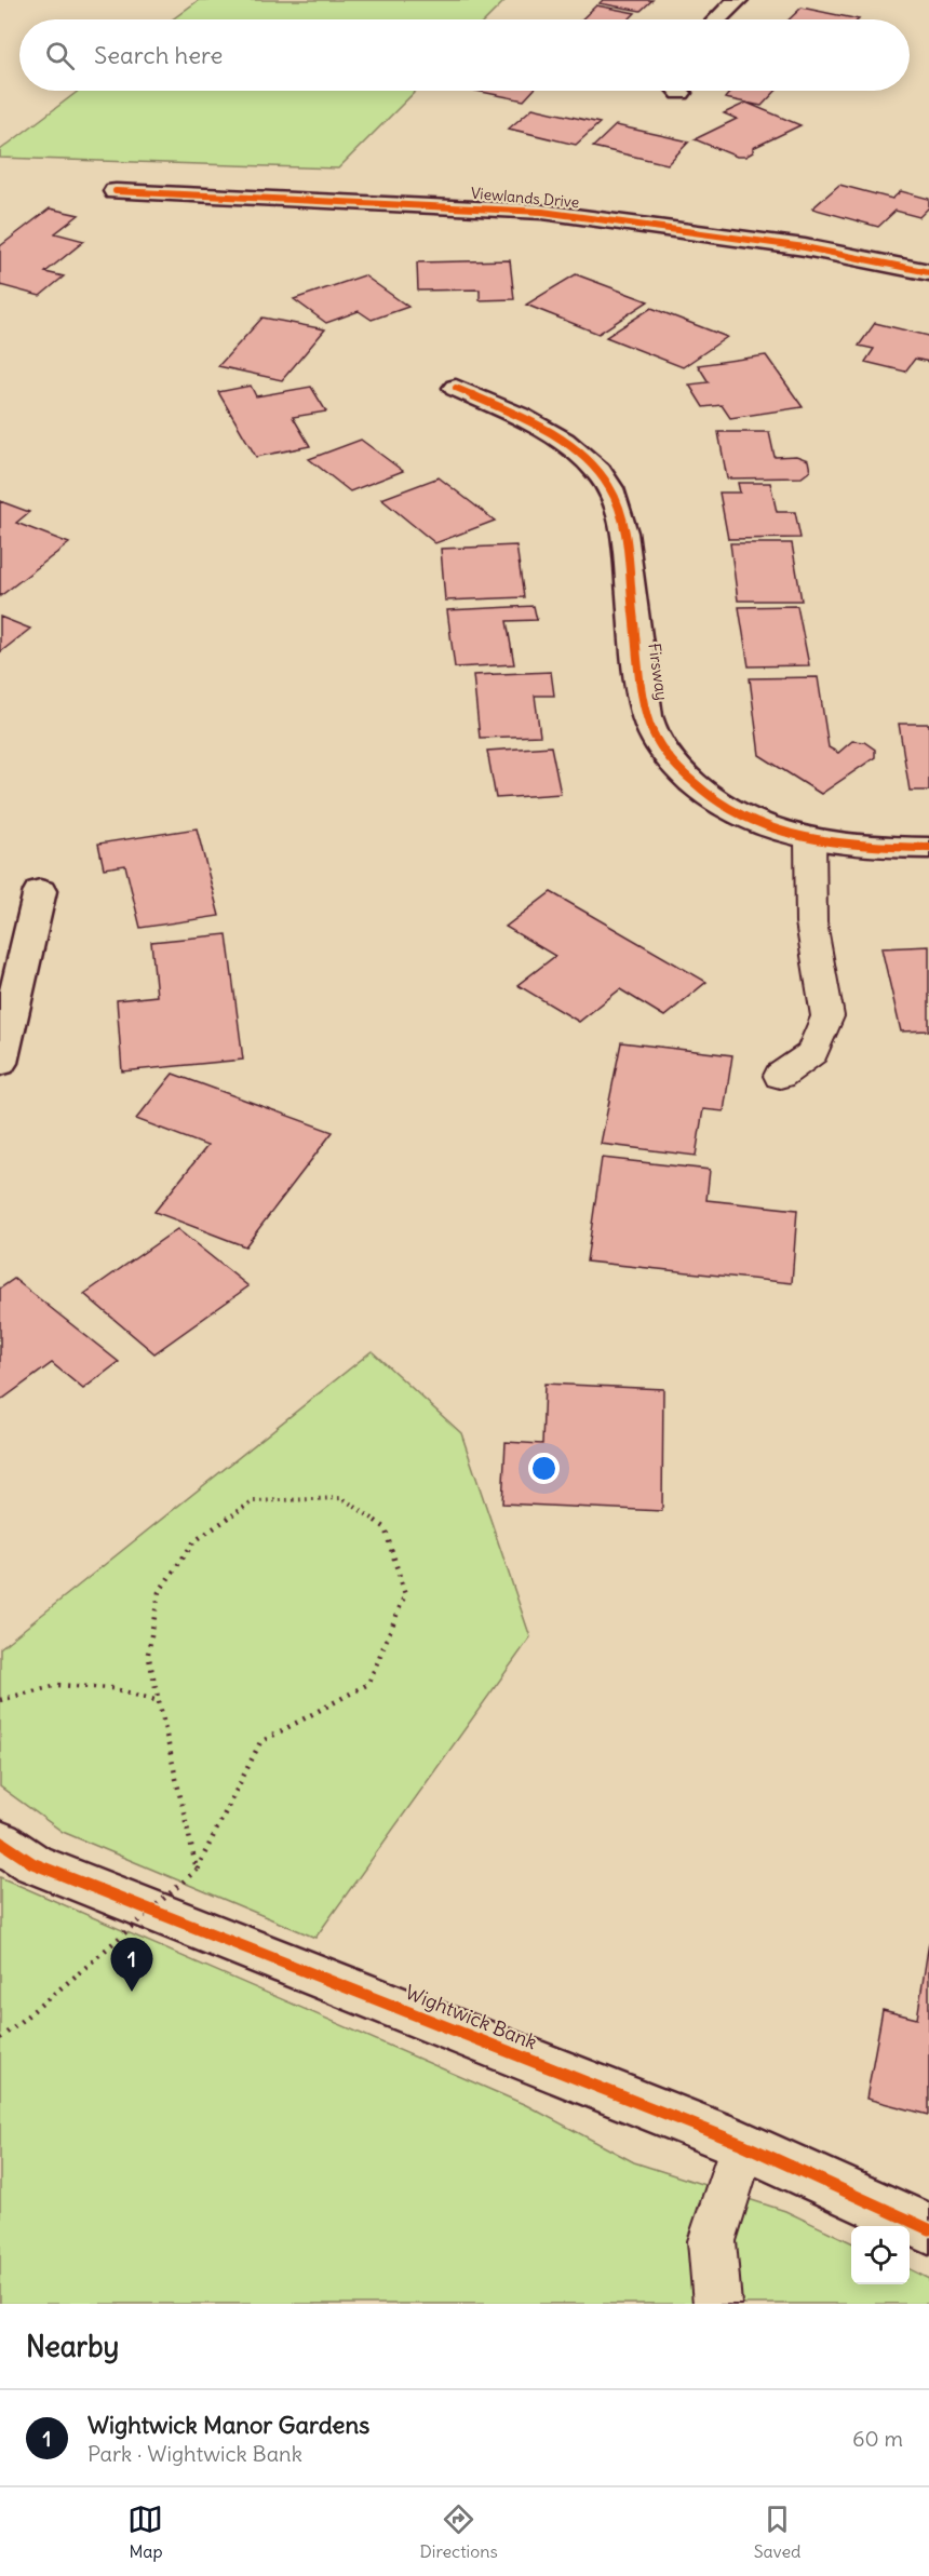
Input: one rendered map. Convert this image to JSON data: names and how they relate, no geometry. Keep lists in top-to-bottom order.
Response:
{
  "streets": {
    "street": ["Viewlands Drive", "Firsway", "Wightwick Bank"]
  },
  "page": {
    "search": "Search here",
    "pins": "1",
    "heading": "Nearby",
    "list": [
      {
        "mark": "1",
        "name": "Wightwick Manor Gardens",
        "note": "Park · Wightwick Bank",
        "value": "60 m"
      }
    ],
    "nav": ["Map", "Directions", "Saved"]
  }
}
